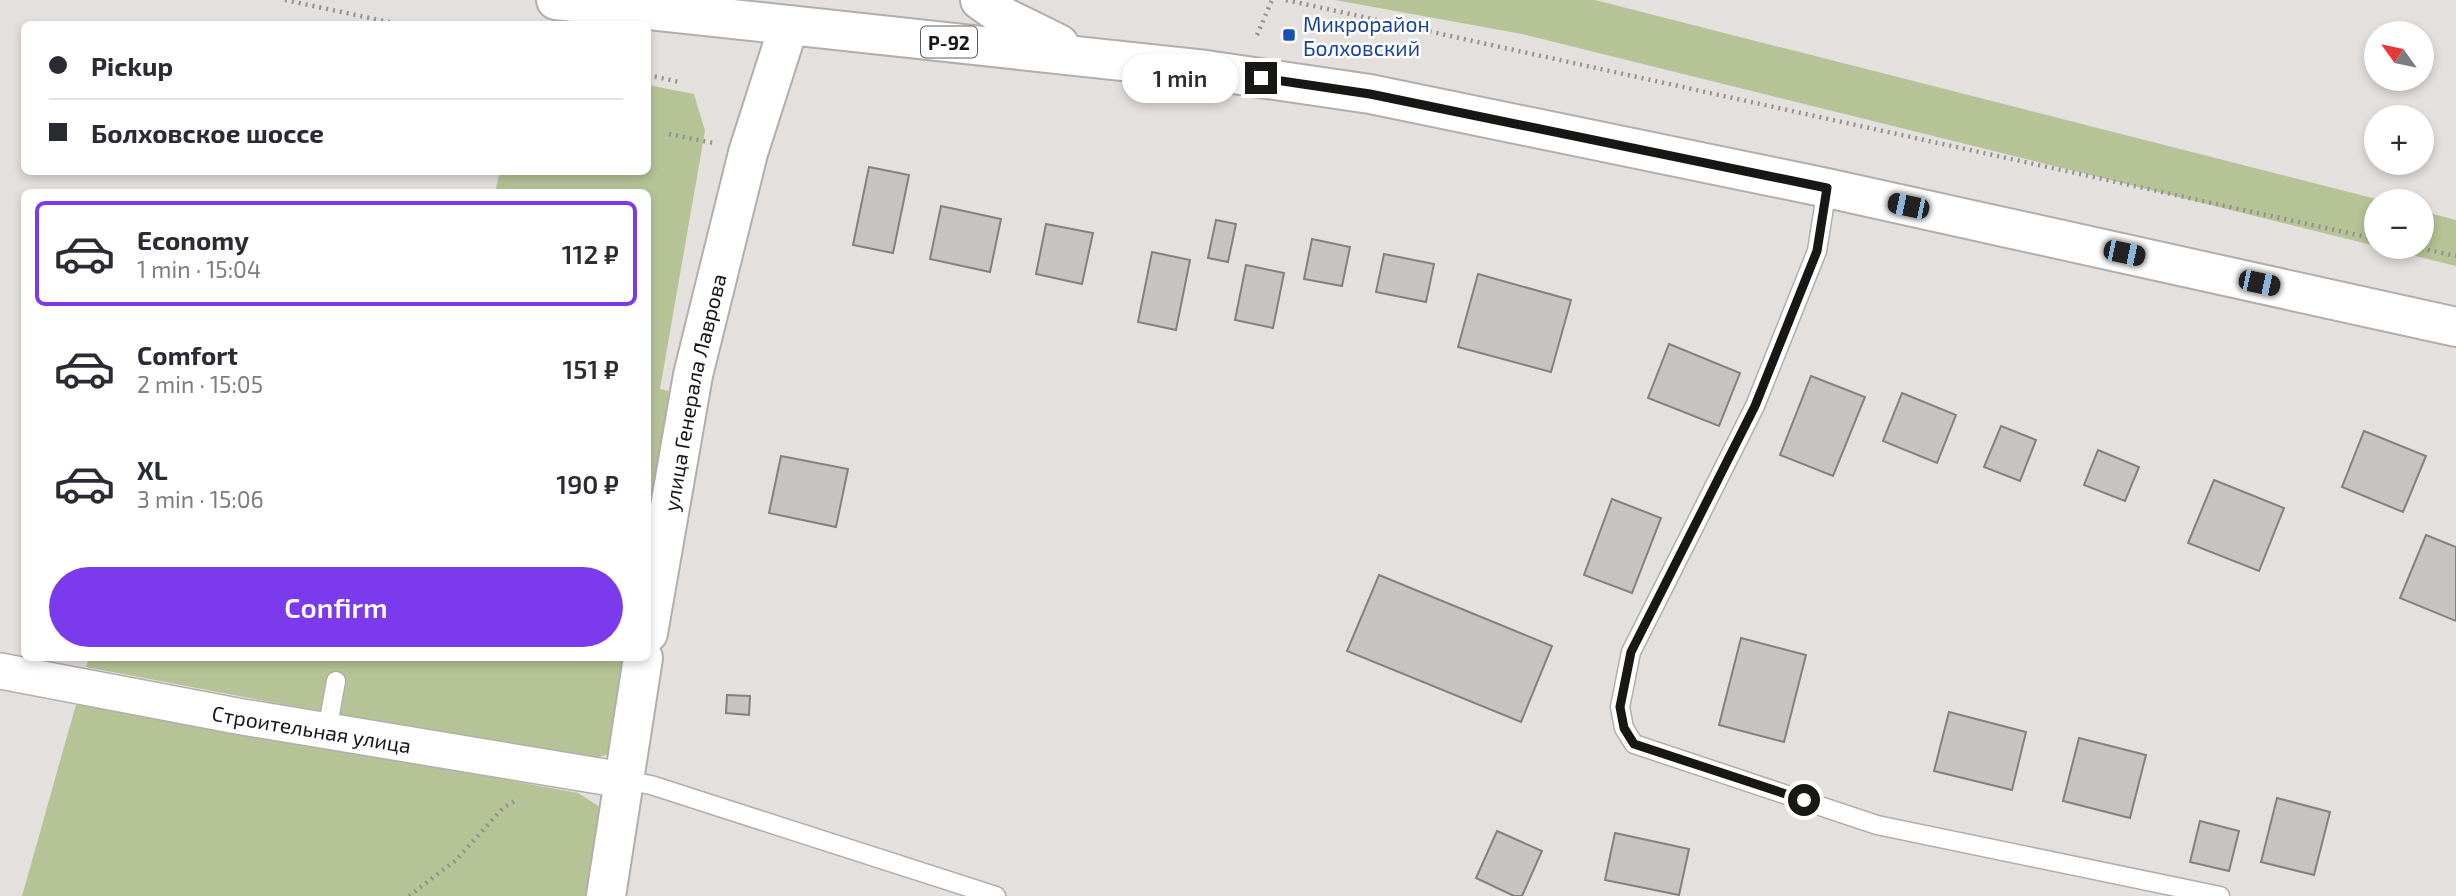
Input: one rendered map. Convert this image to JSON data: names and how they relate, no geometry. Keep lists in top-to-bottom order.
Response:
{
  "streets": {
    "main road": ["Р-92", "улица Генерала Лаврова"],
    "street": ["Строительная улица"]
  },
  "crossings": [
    ["Р-92", "улица Генерала Лаврова"]
  ],
  "places": {
    "transit": ["Микрорайон Болховский"]
  },
  "north": "top left",
  "page": {
    "map_buttons": ["+", "−"],
    "banner": ["Pickup", "Болховское шоссе"],
    "bubble": "1 min",
    "list": [
      {
        "name": "Economy",
        "note": "1 min · 15:04",
        "value": "112 ₽"
      },
      {
        "name": "Comfort",
        "note": "2 min · 15:05",
        "value": "151 ₽"
      },
      {
        "name": "XL",
        "note": "3 min · 15:06",
        "value": "190 ₽"
      }
    ],
    "buttons": "Confirm"
  }
}
